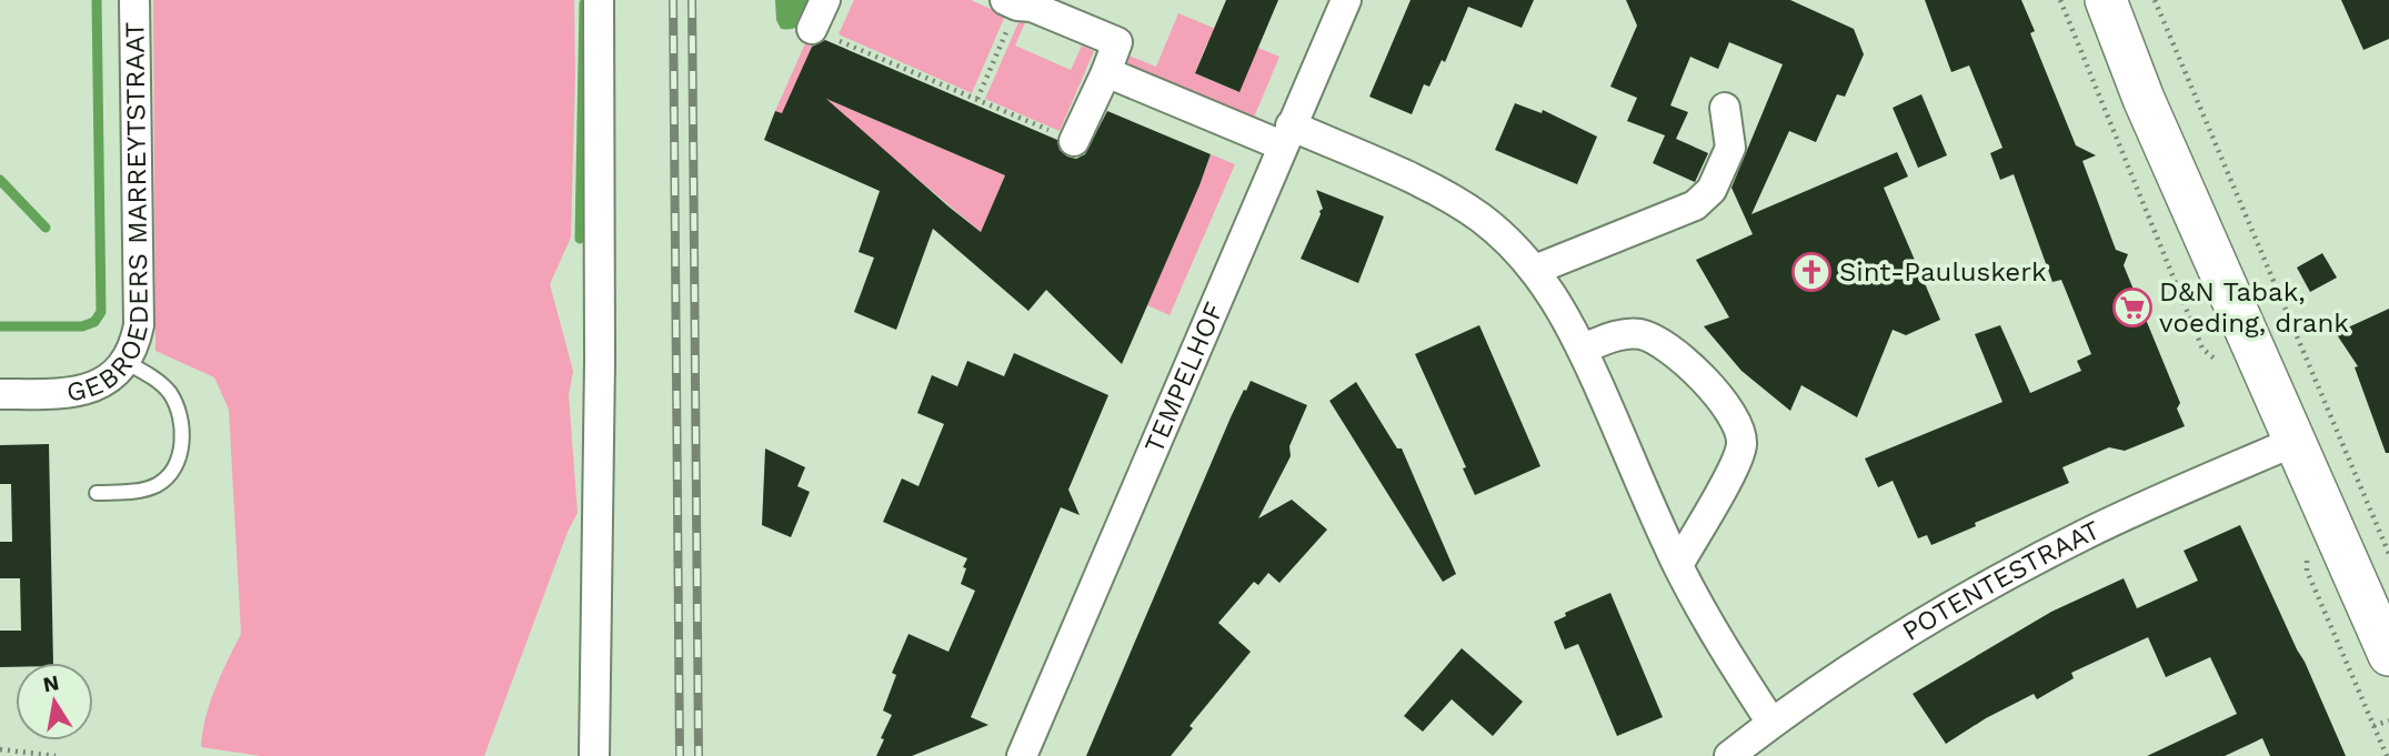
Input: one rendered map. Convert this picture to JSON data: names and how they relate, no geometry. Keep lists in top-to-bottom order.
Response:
{
  "streets": {
    "street": ["GEBROEDERS MARREYTSTRAAT", "TEMPELHOF", "POTENTESTRAAT"]
  },
  "places": {
    "church": ["Sint-Pauluskerk"],
    "supermarket": ["D&N Tabak, voeding, drank"]
  },
  "north": "top"
}
